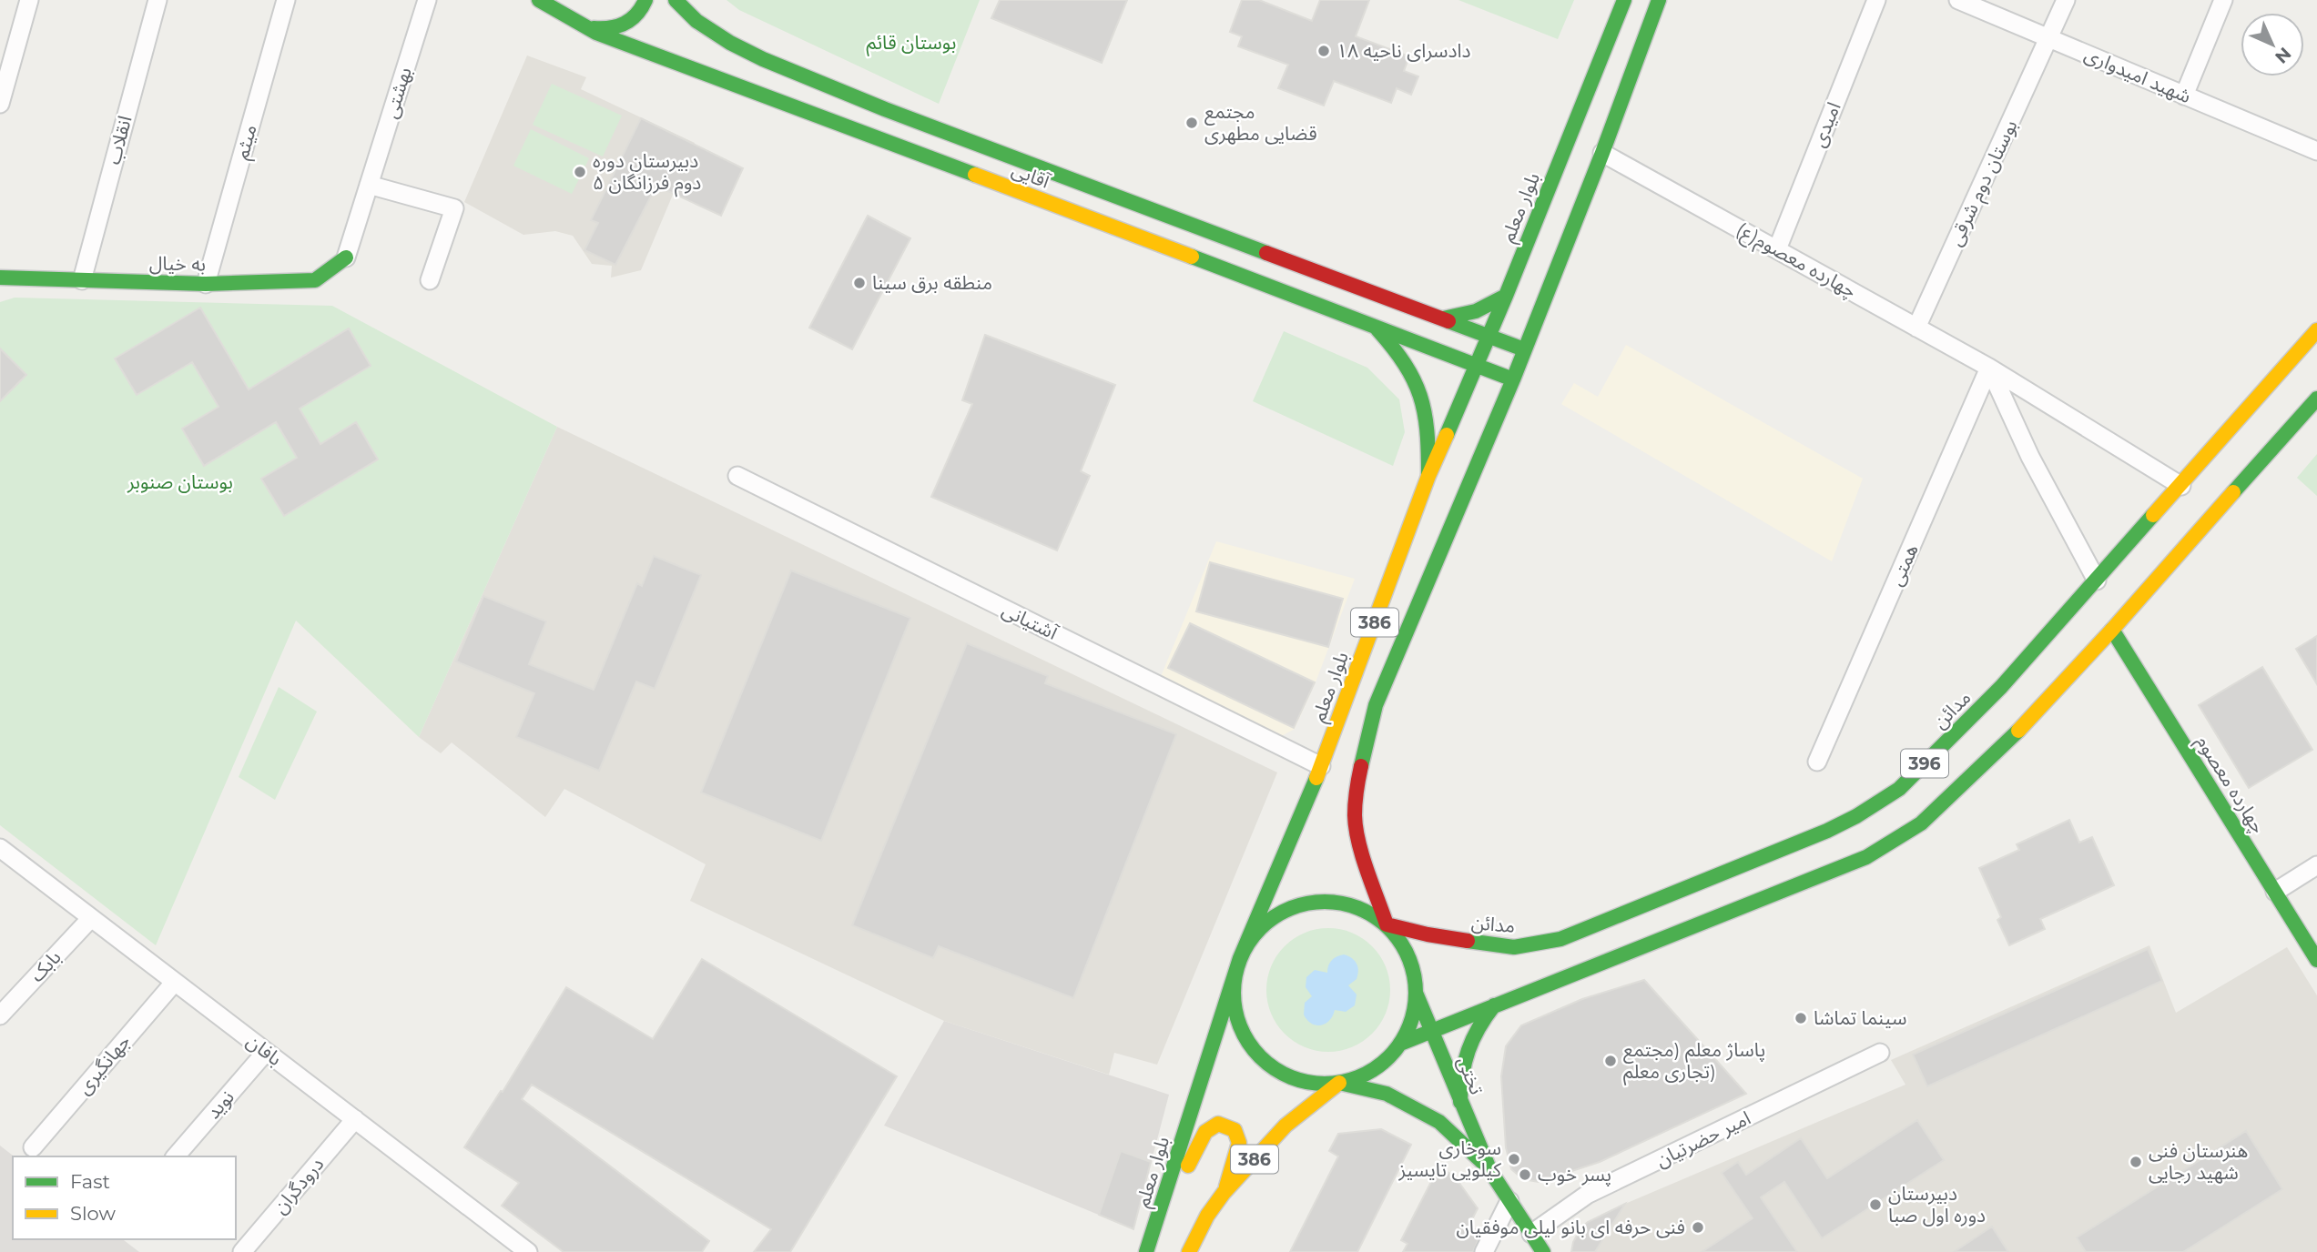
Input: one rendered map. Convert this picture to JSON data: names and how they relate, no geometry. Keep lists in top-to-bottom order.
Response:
{
  "streets": {
    "main road": [
      "آقایی",
      "بلوار معلم",
      "به خیال",
      "386",
      "مدائن",
      "396",
      "چهارده معصوم",
      "تختی"
    ],
    "street": [
      "شهيد امیدواری",
      "بهشتی",
      "امیدی",
      "انقلاب",
      "میثم",
      "بوستان دوم شرقی",
      "چهارده معصوم(ع)",
      "همتی",
      "آشتیانی",
      "بابک",
      "بافان",
      "جهانگیری",
      "نوید",
      "امیر حضرتیان",
      "درودگران"
    ]
  },
  "crossings": [
    ["شهيد امیدواری", "بوستان دوم شرقی"],
    ["بهشتی", "به خیال"],
    ["امیدی", "چهارده معصوم(ع)"],
    ["انقلاب", "به خیال"],
    ["میثم", "به خیال"],
    ["آقایی", "بلوار معلم"],
    ["آقایی", "386"],
    ["بوستان دوم شرقی", "چهارده معصوم(ع)"],
    ["بلوار معلم", "آشتیانی"],
    ["بلوار معلم", "386"],
    ["بلوار معلم", "مدائن"],
    ["بلوار معلم", "396"],
    ["بلوار معلم", "تختی"],
    ["چهارده معصوم(ع)", "همتی"],
    ["چهارده معصوم(ع)", "386"],
    ["چهارده معصوم(ع)", "مدائن"],
    ["386", "مدائن"],
    ["386", "396"],
    ["386", "تختی"],
    ["مدائن", "396"],
    ["مدائن", "تختی"],
    ["396", "چهارده معصوم"],
    ["396", "تختی"],
    ["بابک", "بافان"],
    ["بافان", "جهانگیری"],
    ["بافان", "نوید"],
    ["بافان", "درودگران"],
    ["تختی", "امیر حضرتیان"]
  ],
  "parks": ["بوستان قائم", "بوستان صنوبر"],
  "places": [
    "دادسرای ناحیه ۱۸",
    "مجتمع قضایی مطهری",
    "دبیرستان دوره دوم فرزانگان ۵",
    "منطقه برق سینا",
    "سینما تماشا",
    "پاساژ معلم (مجتمع تجاری معلم)",
    "سوخاری کیلویی تایسیز",
    "هنرستان فنی شهید رجایی",
    "پسر خوب",
    "دبیرستان دوره اول صبا",
    "فنی حرفه ای بانو لیلی موفقیان"
  ],
  "legend": ["Fast", "Slow"],
  "north": "bottom right"
}
